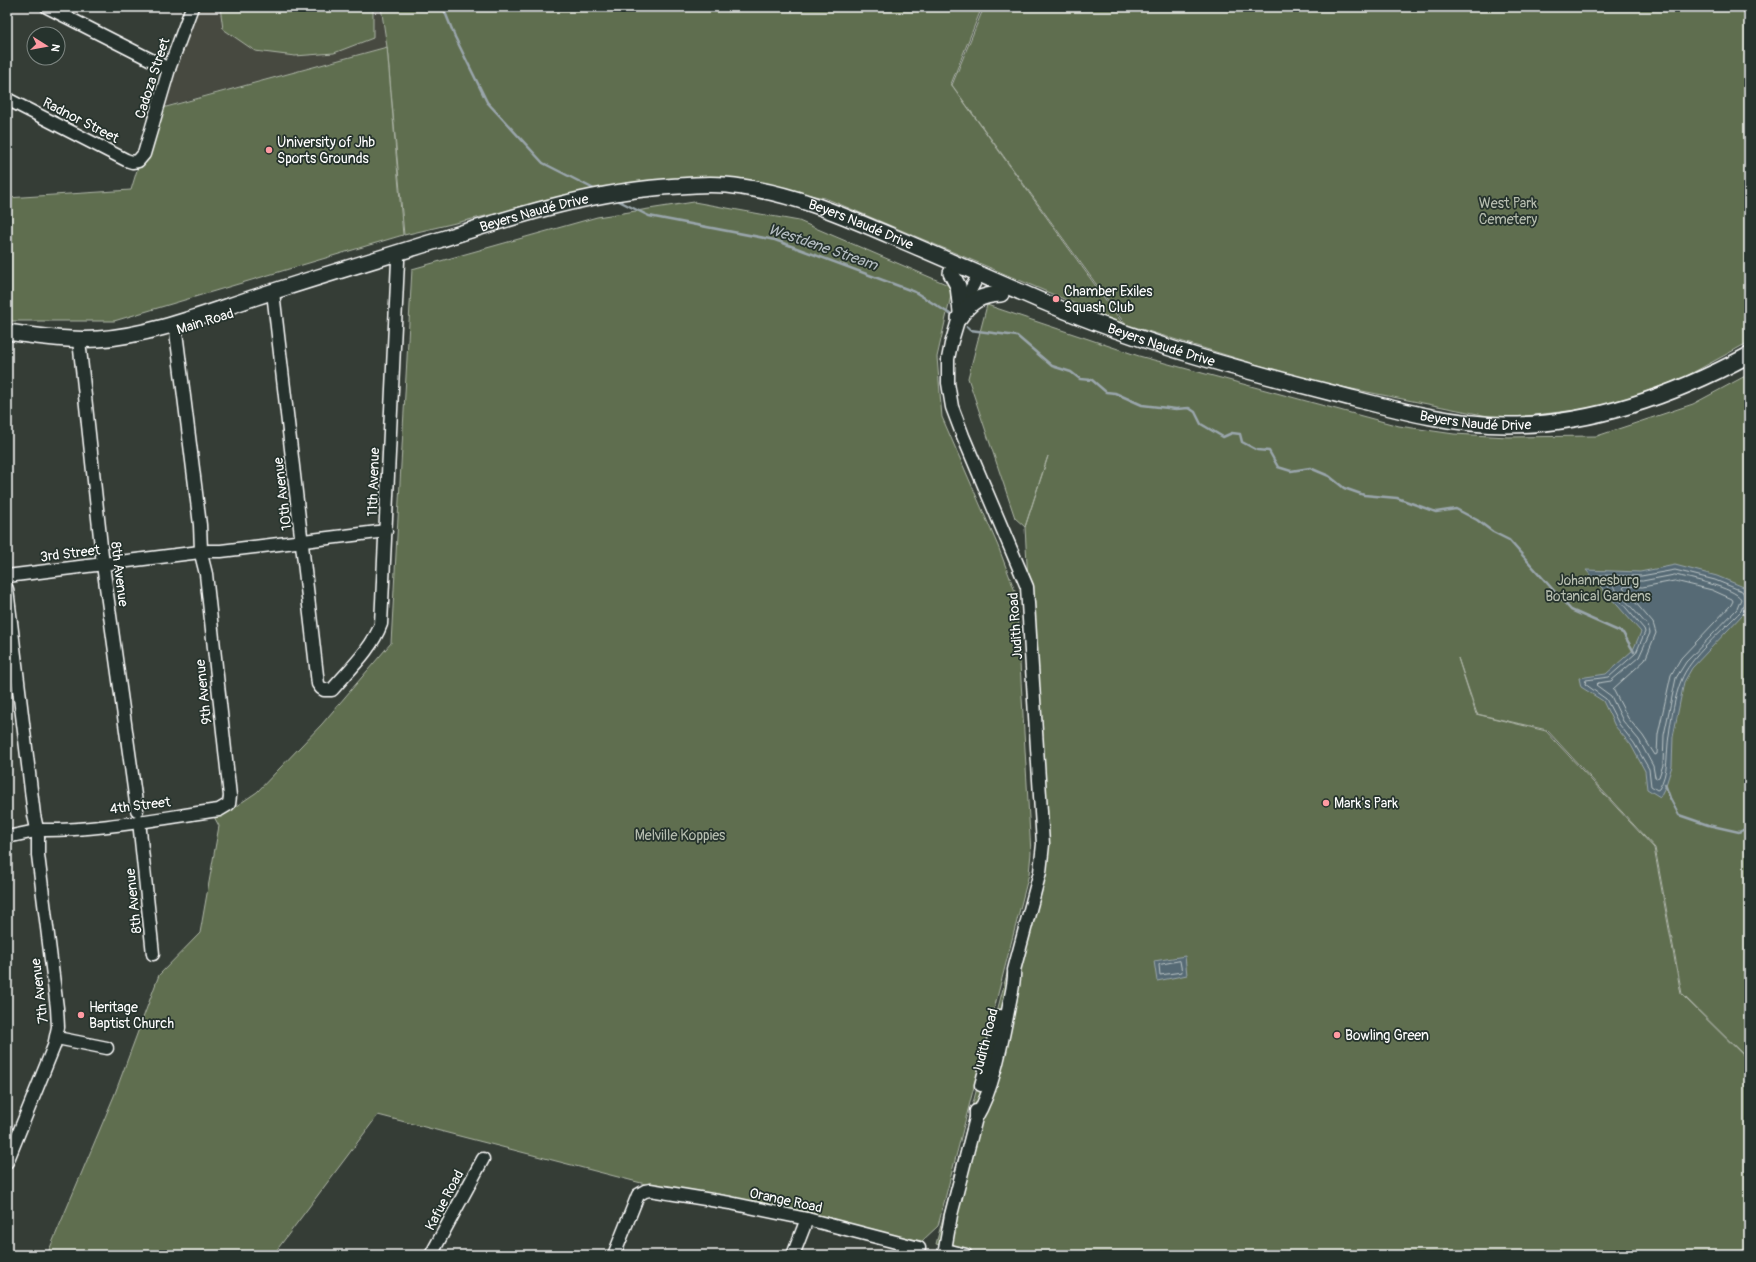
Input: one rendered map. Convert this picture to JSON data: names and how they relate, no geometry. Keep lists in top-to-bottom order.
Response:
{
  "streets": {
    "main road": ["Beyers Naudé Drive", "Main Road"],
    "street": [
      "Cadoza Street",
      "Radnor Street",
      "11th Avenue",
      "10th Avenue",
      "3rd Street",
      "8th Avenue",
      "Judith Road",
      "9th Avenue",
      "4th Street",
      "7th Avenue",
      "Kafue Road",
      "Orange Road"
    ]
  },
  "crossings": [
    ["Cadoza Street", "Radnor Street"],
    ["Beyers Naudé Drive", "Main Road"],
    ["Beyers Naudé Drive", "11th Avenue"],
    ["Beyers Naudé Drive", "Judith Road"],
    ["Main Road", "11th Avenue"],
    ["Main Road", "10th Avenue"],
    ["Main Road", "8th Avenue"],
    ["Main Road", "9th Avenue"],
    ["11th Avenue", "10th Avenue"],
    ["11th Avenue", "3rd Street"],
    ["10th Avenue", "3rd Street"],
    ["3rd Street", "8th Avenue"],
    ["3rd Street", "9th Avenue"],
    ["8th Avenue", "4th Street"],
    ["9th Avenue", "4th Street"],
    ["4th Street", "7th Avenue"]
  ],
  "water": ["Westdene Stream"],
  "parks": ["West Park Cemetery", "Johannesburg Botanical Gardens", "Melville Koppies"],
  "places": [
    "University of Jhb Sports Grounds",
    "Chamber Exiles Squash Club",
    "Mark's Park",
    "Heritage Baptist Church",
    "Bowling Green"
  ],
  "north": "right"
}
